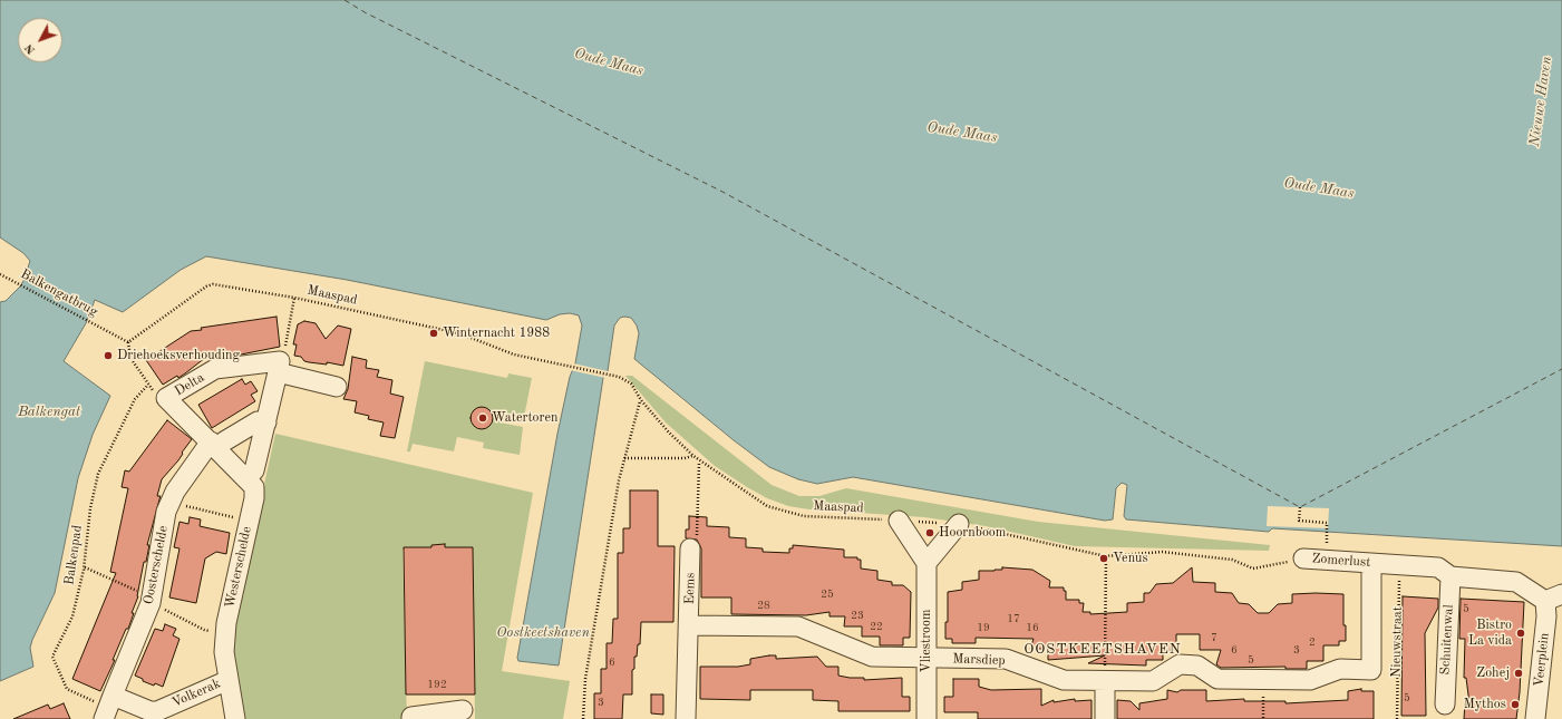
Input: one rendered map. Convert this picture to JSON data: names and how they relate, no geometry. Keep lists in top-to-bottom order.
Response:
{
  "streets": {
    "street": [
      "Delta",
      "Zomerlust",
      "Oosterschelde",
      "Westerschelde",
      "Eems",
      "Schuitenwal",
      "Vliestroom",
      "Nieuwstraat",
      "Marsdiep",
      "Veerplein",
      "Volkerak"
    ],
    "path": ["Balkengatbrug", "Maaspad", "Balkenpad"]
  },
  "crossings": [
    ["Balkengatbrug", "Maaspad"],
    ["Maaspad", "Zomerlust"],
    ["Delta", "Oosterschelde"],
    ["Delta", "Westerschelde"],
    ["Balkenpad", "Oosterschelde"],
    ["Balkenpad", "Volkerak"],
    ["Zomerlust", "Schuitenwal"],
    ["Zomerlust", "Nieuwstraat"],
    ["Zomerlust", "Veerplein"],
    ["Oosterschelde", "Volkerak"],
    ["Westerschelde", "Volkerak"],
    ["Eems", "Marsdiep"],
    ["Vliestroom", "Marsdiep"],
    ["Nieuwstraat", "Marsdiep"]
  ],
  "districts": ["OOSTKEETSHAVEN"],
  "water": [
    "Oude Maas",
    "Nieuwe Haven",
    "Balkengat",
    "Oostkeetshaven"
  ],
  "places": [
    "Winternacht 1988",
    "Driehoeksverhouding",
    "Watertoren",
    "Hoornboom",
    "Venus",
    "Bistro La vida",
    "Zohej",
    "Mythos"
  ],
  "house_numbers": [
    "25",
    "28",
    "5",
    "23",
    "17",
    "22",
    "19",
    "16",
    "7",
    "2",
    "6",
    "3",
    "5",
    "6",
    "192",
    "5",
    "3"
  ],
  "north": "bottom left"
}
